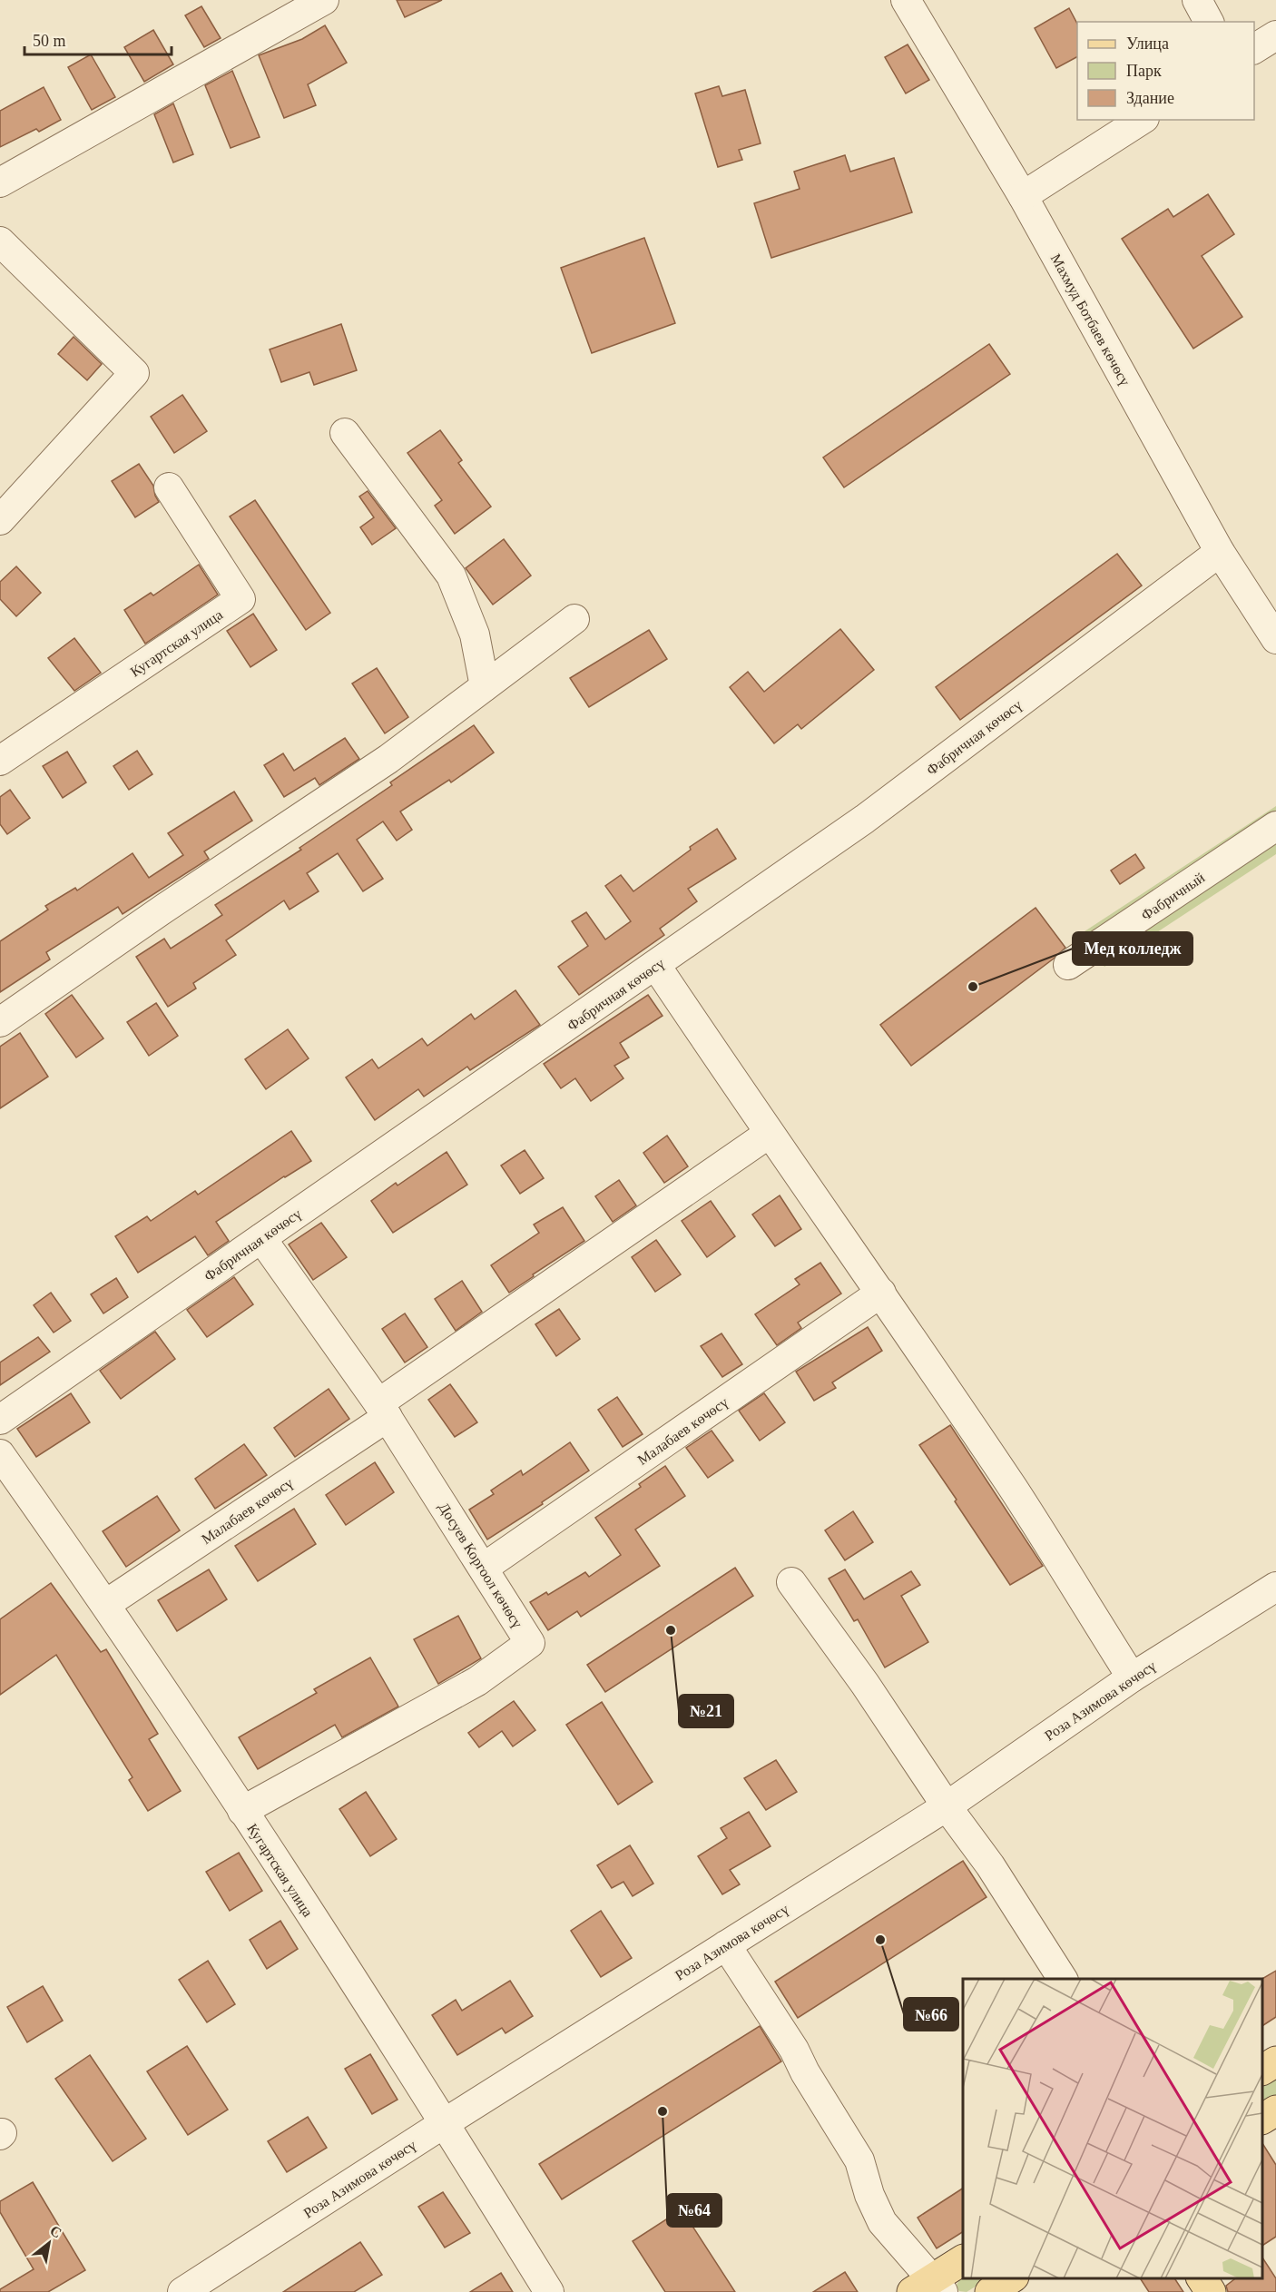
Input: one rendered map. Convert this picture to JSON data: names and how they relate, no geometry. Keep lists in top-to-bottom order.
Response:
{
  "streets": {
    "street": [
      "Махмуд Ботбаев көчөсү",
      "Кугартская улица",
      "Фабричная көчөсү",
      "Фабричный",
      "Малабаев көчөсү",
      "Досуев Коргоол көчөсү",
      "Роза Азимова көчөсү"
    ]
  },
  "crossings": [
    ["Махмуд Ботбаев көчөсү", "Фабричная көчөсү"],
    ["Кугартская улица", "Малабаев көчөсү"],
    ["Кугартская улица", "Досуев Коргоол көчөсү"],
    ["Кугартская улица", "Роза Азимова көчөсү"],
    ["Фабричная көчөсү", "Досуев Коргоол көчөсү"],
    ["Малабаев көчөсү", "Досуев Коргоол көчөсү"]
  ],
  "places": [
    "Мед колледж",
    "№21",
    "№66",
    "№64"
  ],
  "legend": ["Улица", "Парк", "Здание"],
  "scale_bar": "50 m",
  "north": "top right"
}
